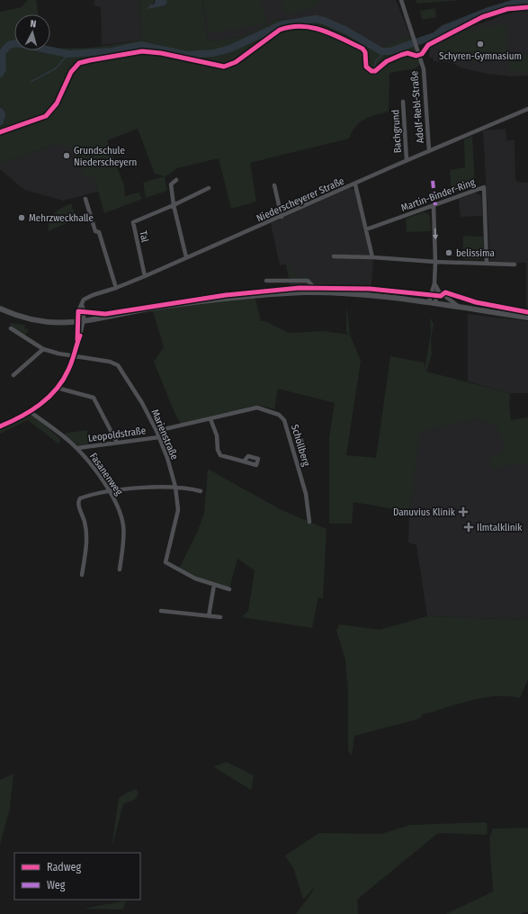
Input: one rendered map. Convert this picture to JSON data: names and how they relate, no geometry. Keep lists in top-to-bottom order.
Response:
{
  "streets": {
    "street": [
      "Adolf-Rebl-Straße",
      "Bachgrund",
      "Martin-Binder-Ring",
      "Niederscheyerer Straße",
      "Tal",
      "Leopoldstraße",
      "Marienstraße",
      "Schöllberg",
      "Fasanenweg"
    ]
  },
  "crossings": [
    ["Adolf-Rebl-Straße", "Niederscheyerer Straße"],
    ["Bachgrund", "Niederscheyerer Straße"],
    ["Niederscheyerer Straße", "Tal"],
    ["Niederscheyerer Straße", "Marienstraße"],
    ["Niederscheyerer Straße", "Fasanenweg"],
    ["Leopoldstraße", "Marienstraße"],
    ["Leopoldstraße", "Fasanenweg"],
    ["Marienstraße", "Schöllberg"]
  ],
  "places": {
    "other": [
      "Schyren-Gymnasium",
      "Grundschule Niederscheyern",
      "Mehrzweckhalle",
      "belissima"
    ],
    "health": ["Danuvius Klinik", "Ilmtalklinik"]
  },
  "legend": ["Radweg", "Weg"],
  "north": "top"
}
